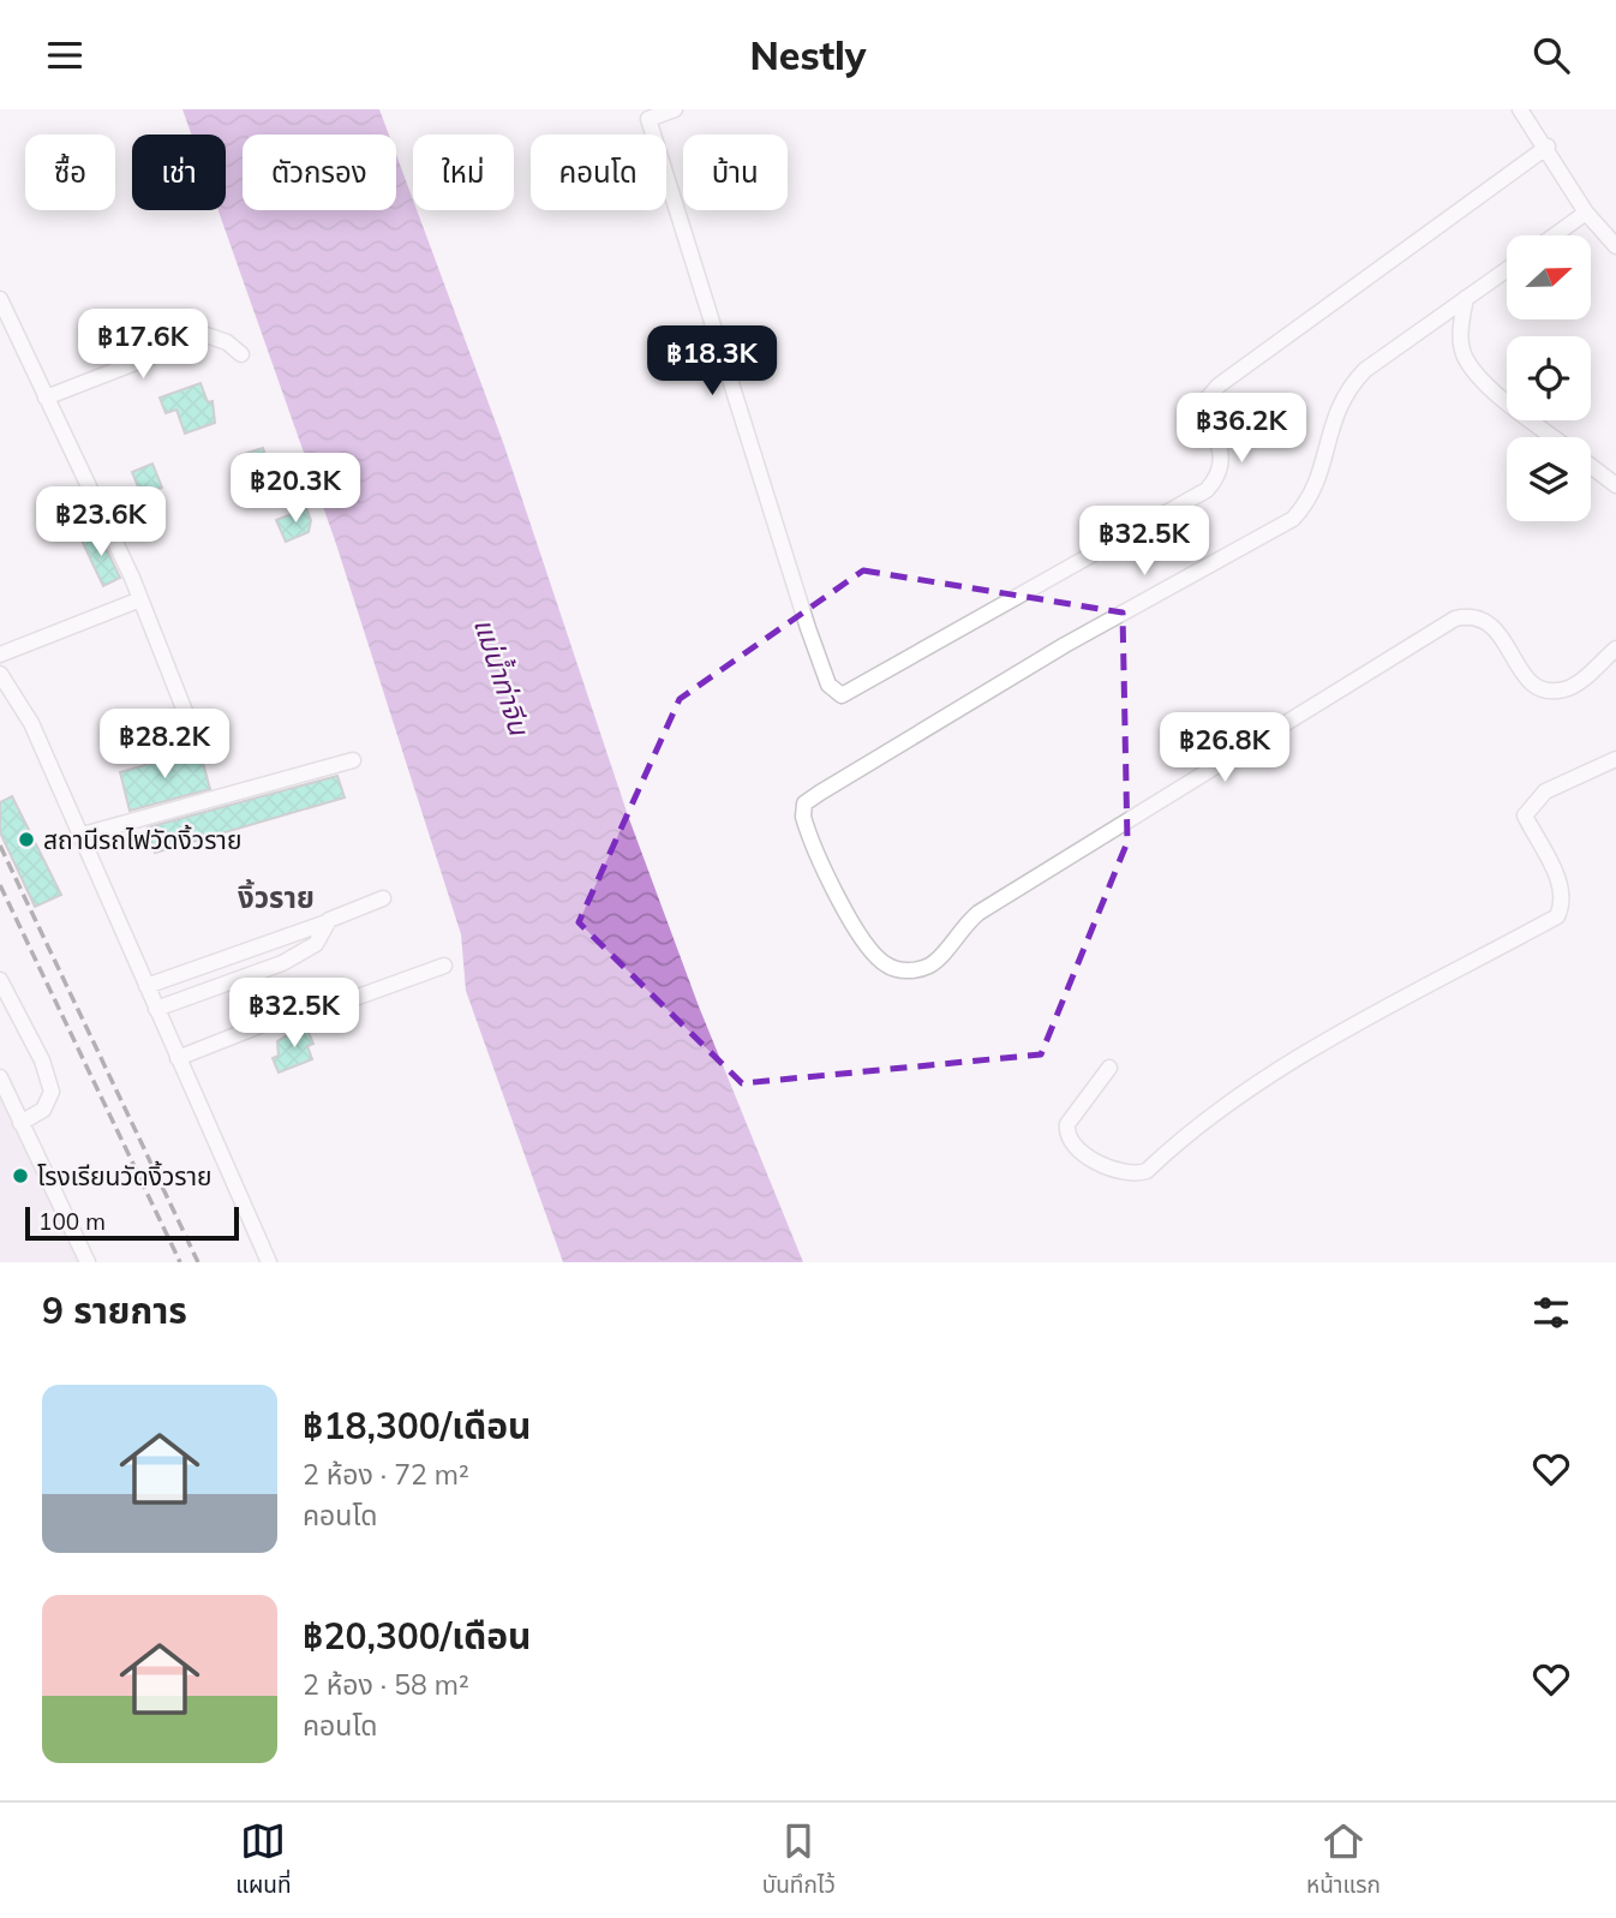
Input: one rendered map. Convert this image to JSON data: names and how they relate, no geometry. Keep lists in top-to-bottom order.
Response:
{
  "districts": ["งิ้วราย"],
  "water": ["แม่น้ำท่าจีน"],
  "places": ["สถานีรถไฟวัดงิ้วราย", "โรงเรียนวัดงิ้วราย"],
  "scale_bar": "100 m",
  "north": "right",
  "page": {
    "header": "Nestly",
    "chip": [
      "ซื้อ",
      "เช่า",
      "ตัวกรอง",
      "ใหม่",
      "คอนโด",
      "บ้าน"
    ],
    "price": [
      "฿17.6K",
      "฿18.3K",
      "฿36.2K",
      "฿20.3K",
      "฿23.6K",
      "฿32.5K",
      "฿28.2K",
      "฿26.8K",
      "฿32.5K"
    ],
    "scale": "100 m",
    "heading": "9 รายการ",
    "list": [
      {
        "name": "฿18,300/เดือน",
        "note": "2 ห้อง · 72 m² · คอนโด"
      },
      {
        "name": "฿20,300/เดือน",
        "note": "2 ห้อง · 58 m² · คอนโด"
      }
    ],
    "tabs": ["แผนที่", "บันทึกไว้", "หน้าแรก"]
  }
}
